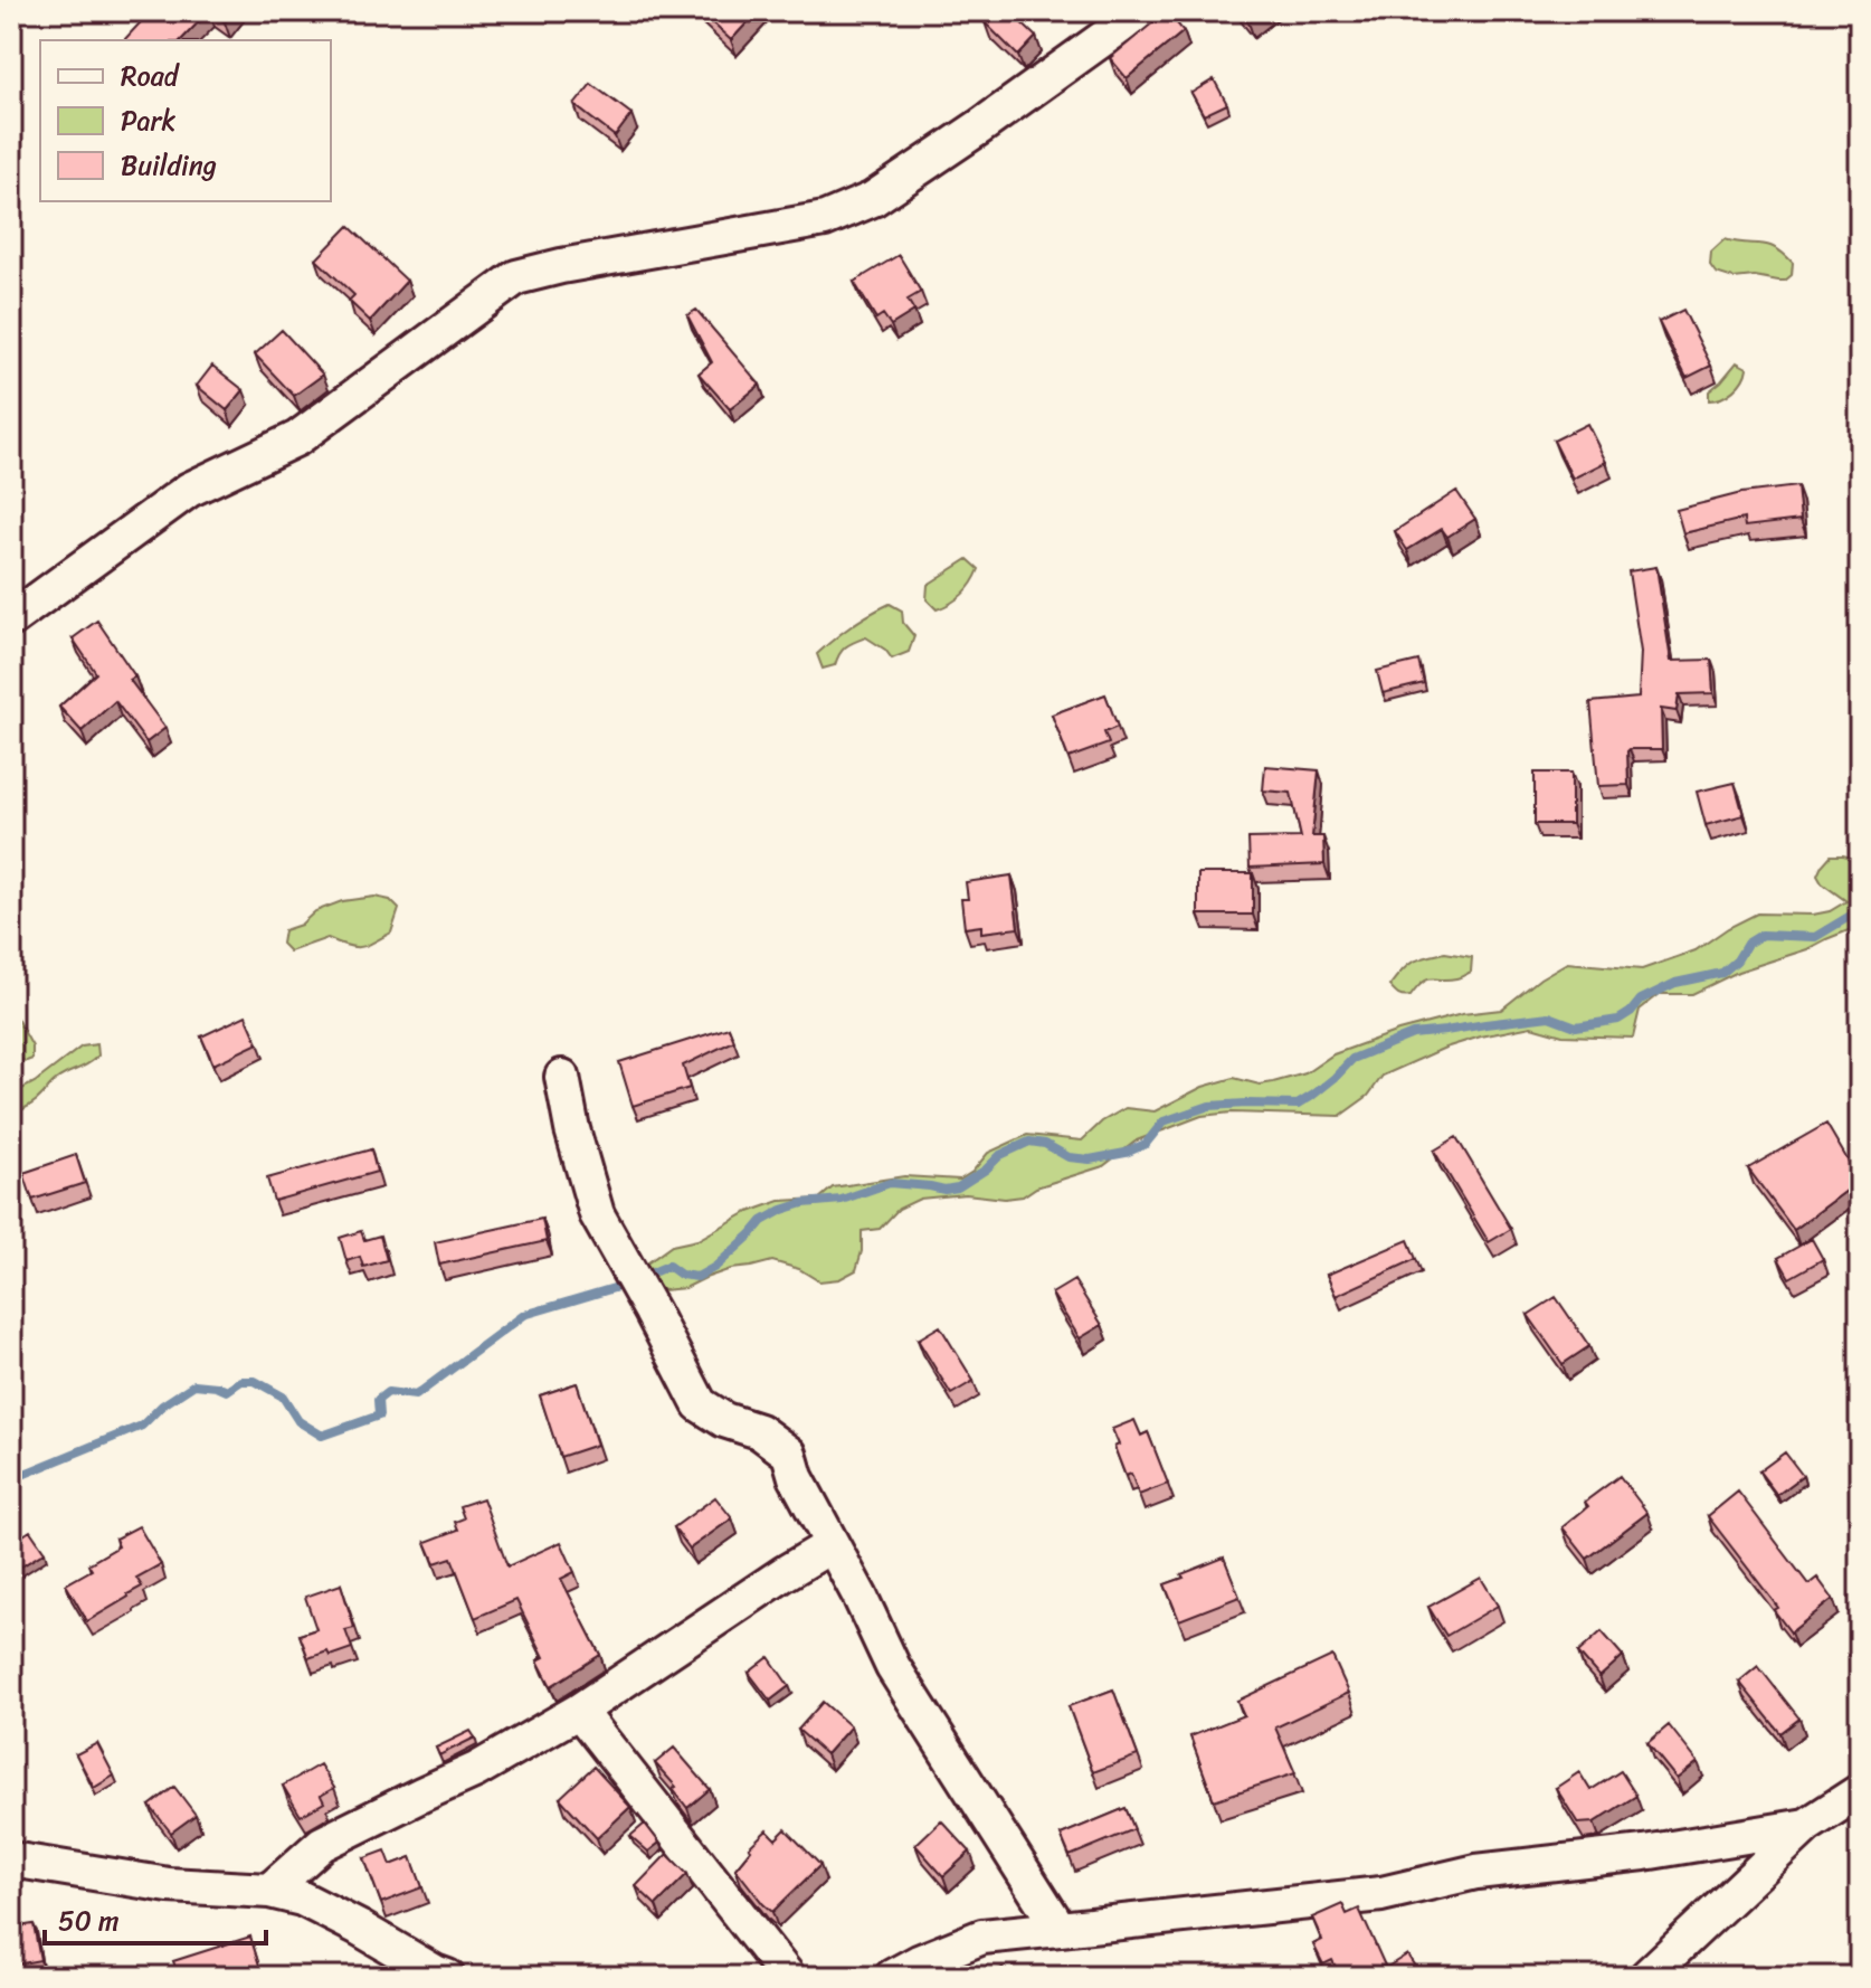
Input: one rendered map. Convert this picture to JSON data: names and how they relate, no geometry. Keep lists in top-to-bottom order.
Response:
{
  "legend": ["Road", "Park", "Building"],
  "scale_bar": "50 m"
}
